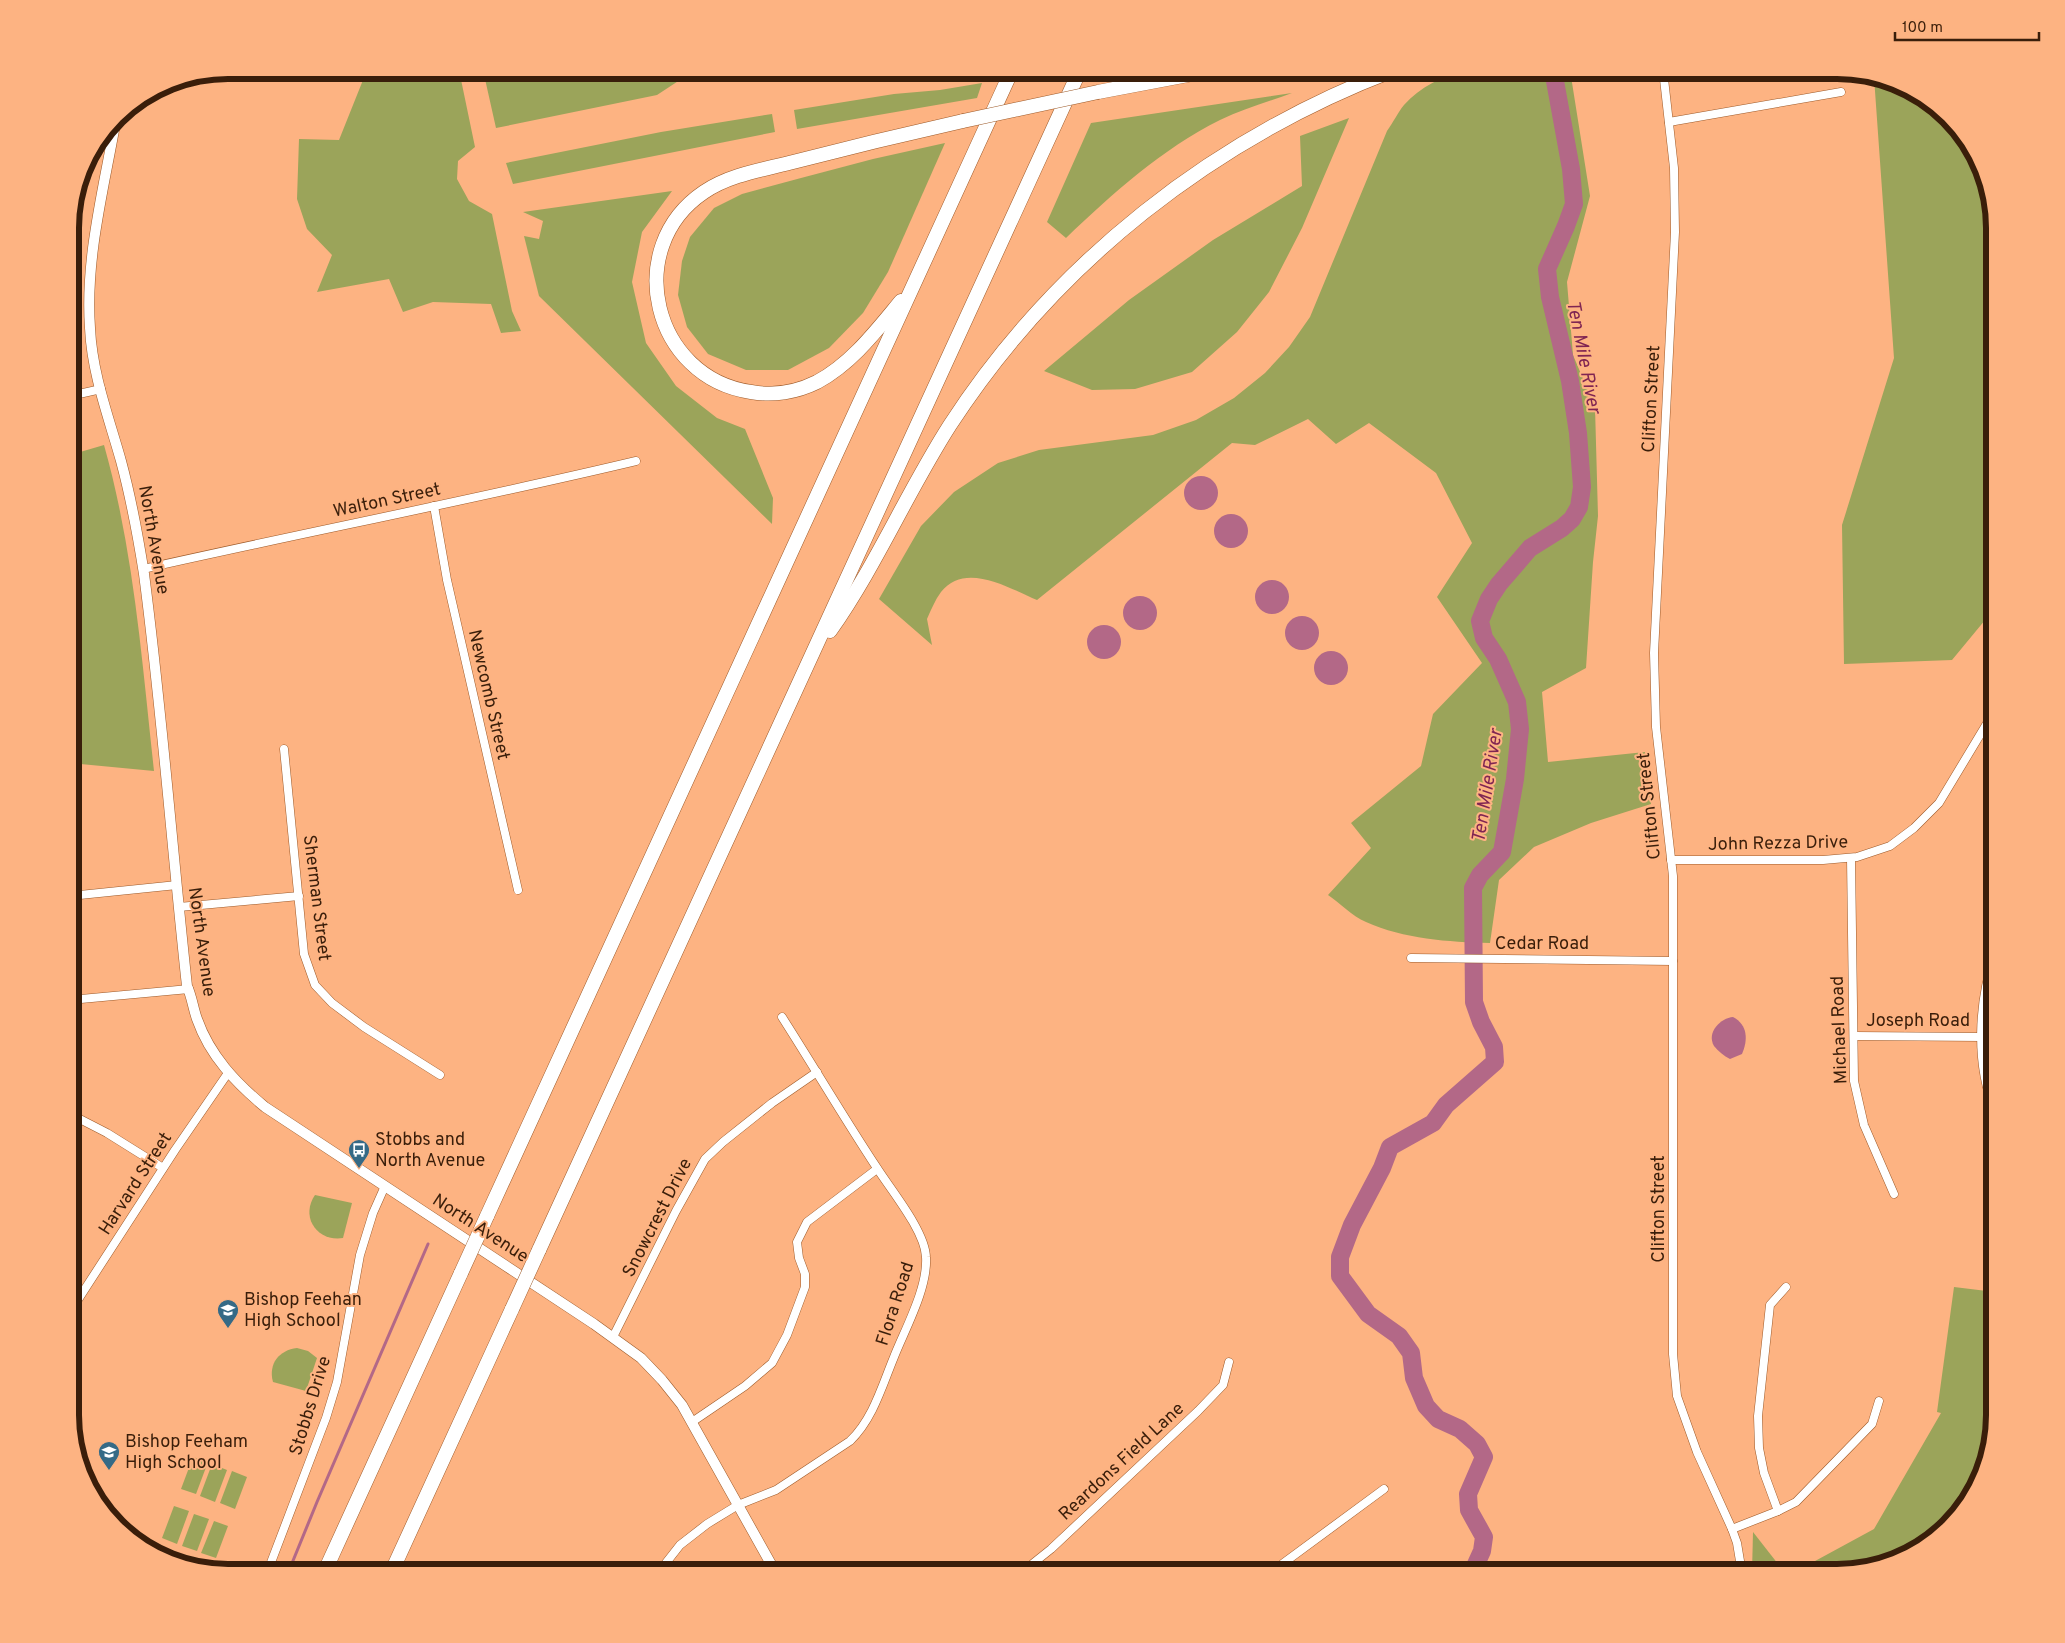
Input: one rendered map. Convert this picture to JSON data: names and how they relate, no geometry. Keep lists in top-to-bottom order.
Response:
{
  "streets": {
    "main road": ["North Avenue"],
    "street": [
      "Clifton Street",
      "Walton Street",
      "Newcomb Street",
      "John Rezza Drive",
      "Sherman Street",
      "Cedar Road",
      "Joseph Road",
      "Michael Road",
      "Harvard Street",
      "Snowcrest Drive",
      "Flora Road",
      "Stobbs Drive",
      "Reardons Field Lane"
    ]
  },
  "crossings": [
    ["Clifton Street", "John Rezza Drive"],
    ["Clifton Street", "Cedar Road"],
    ["Walton Street", "North Avenue"],
    ["Walton Street", "Newcomb Street"],
    ["North Avenue", "Harvard Street"],
    ["North Avenue", "Snowcrest Drive"],
    ["North Avenue", "Flora Road"],
    ["North Avenue", "Stobbs Drive"],
    ["John Rezza Drive", "Michael Road"],
    ["Joseph Road", "Michael Road"],
    ["Snowcrest Drive", "Flora Road"]
  ],
  "water": ["Ten Mile River"],
  "places": {
    "bus stop": ["Stobbs and North Avenue"],
    "school or university": ["Bishop Feehan High School", "Bishop Feeham High School"]
  },
  "scale_bar": "100 m"
}
